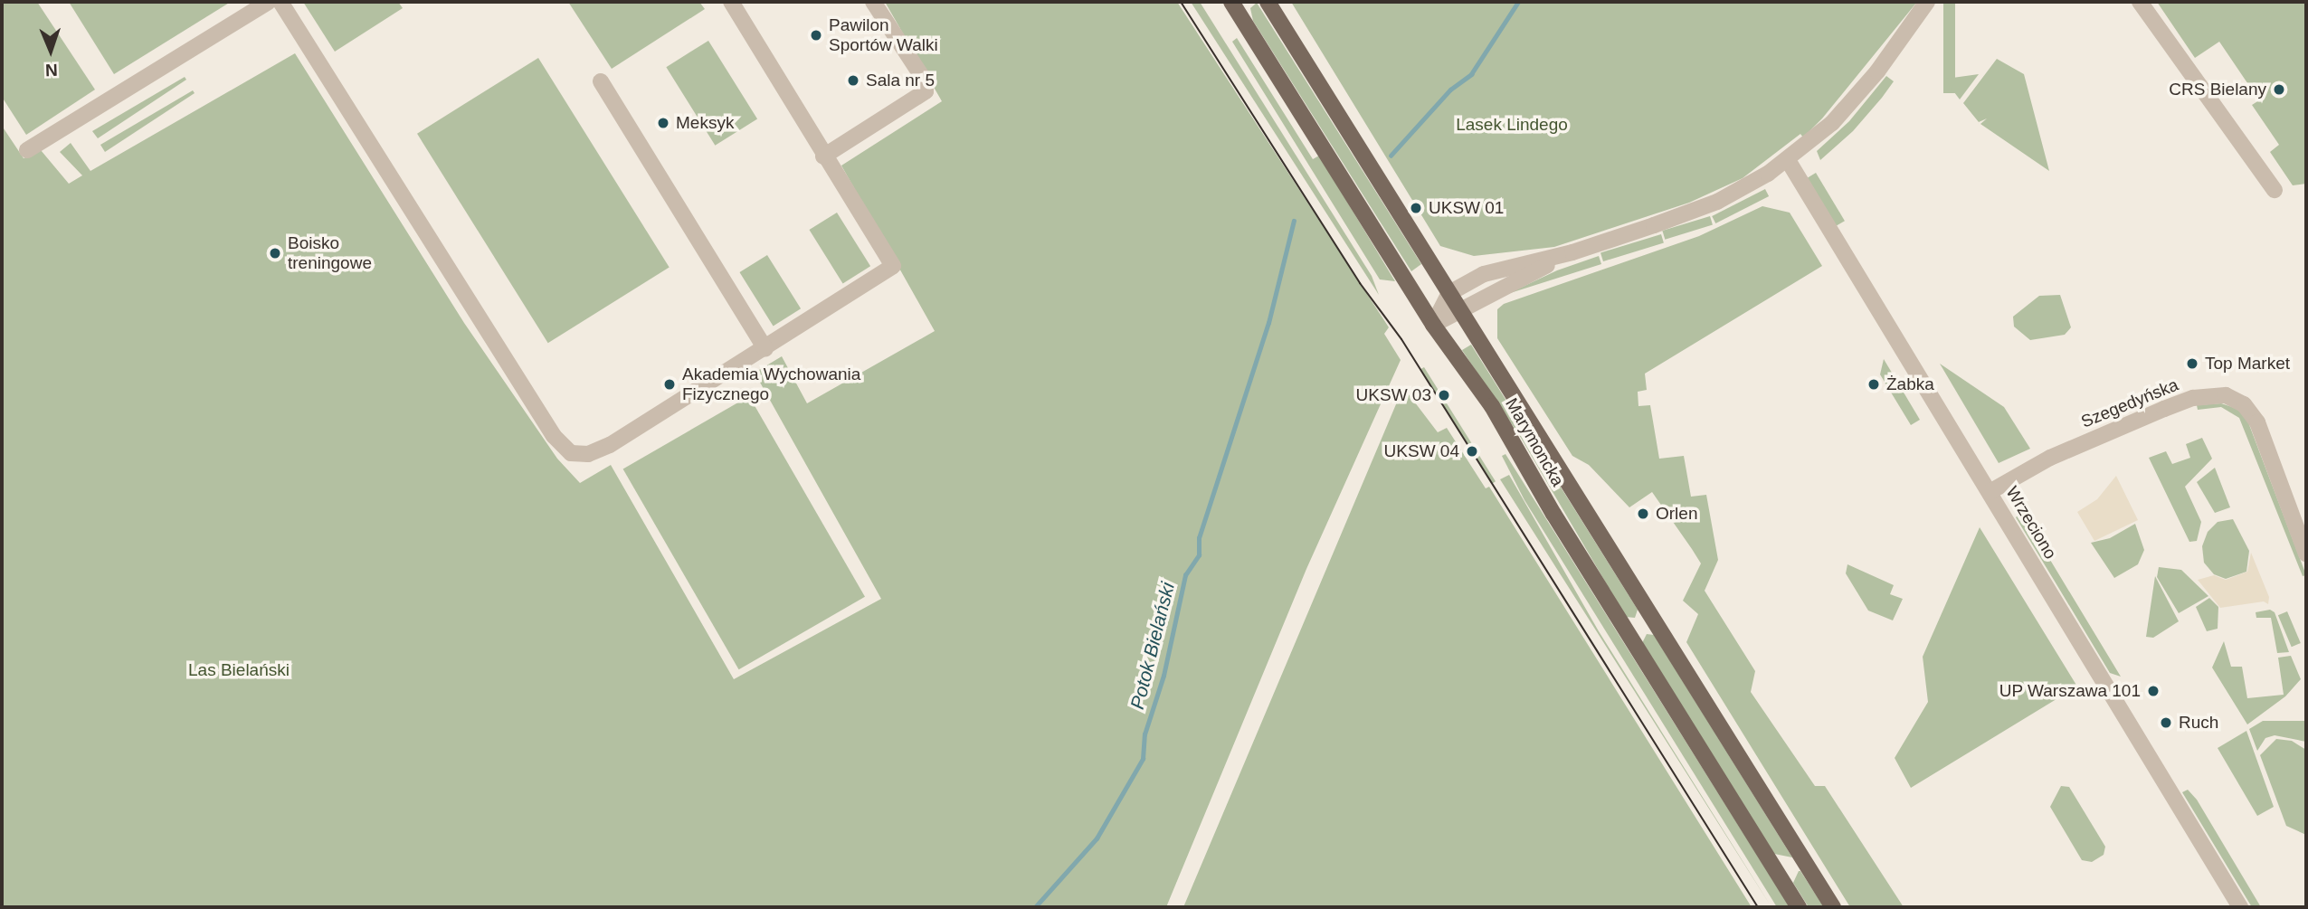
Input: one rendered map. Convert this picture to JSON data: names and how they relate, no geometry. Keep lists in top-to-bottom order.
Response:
{
  "streets": {
    "main road": ["Marymoncka"],
    "street": ["Szegedyńska", "Wrzeciono"]
  },
  "crossings": [
    ["Szegedyńska", "Wrzeciono"]
  ],
  "water": ["Potok Bielański"],
  "parks": ["Lasek Lindego", "Las Bielański"],
  "places": [
    "Pawilon Sportów Walki",
    "Sala nr 5",
    "CRS Bielany",
    "Meksyk",
    "UKSW 01",
    "Boisko treningowe",
    "Top Market",
    "Akademia Wychowania Fizycznego",
    "Żabka",
    "UKSW 03",
    "UKSW 04",
    "Orlen",
    "UP Warszawa 101",
    "Ruch"
  ],
  "north": "bottom"
}
